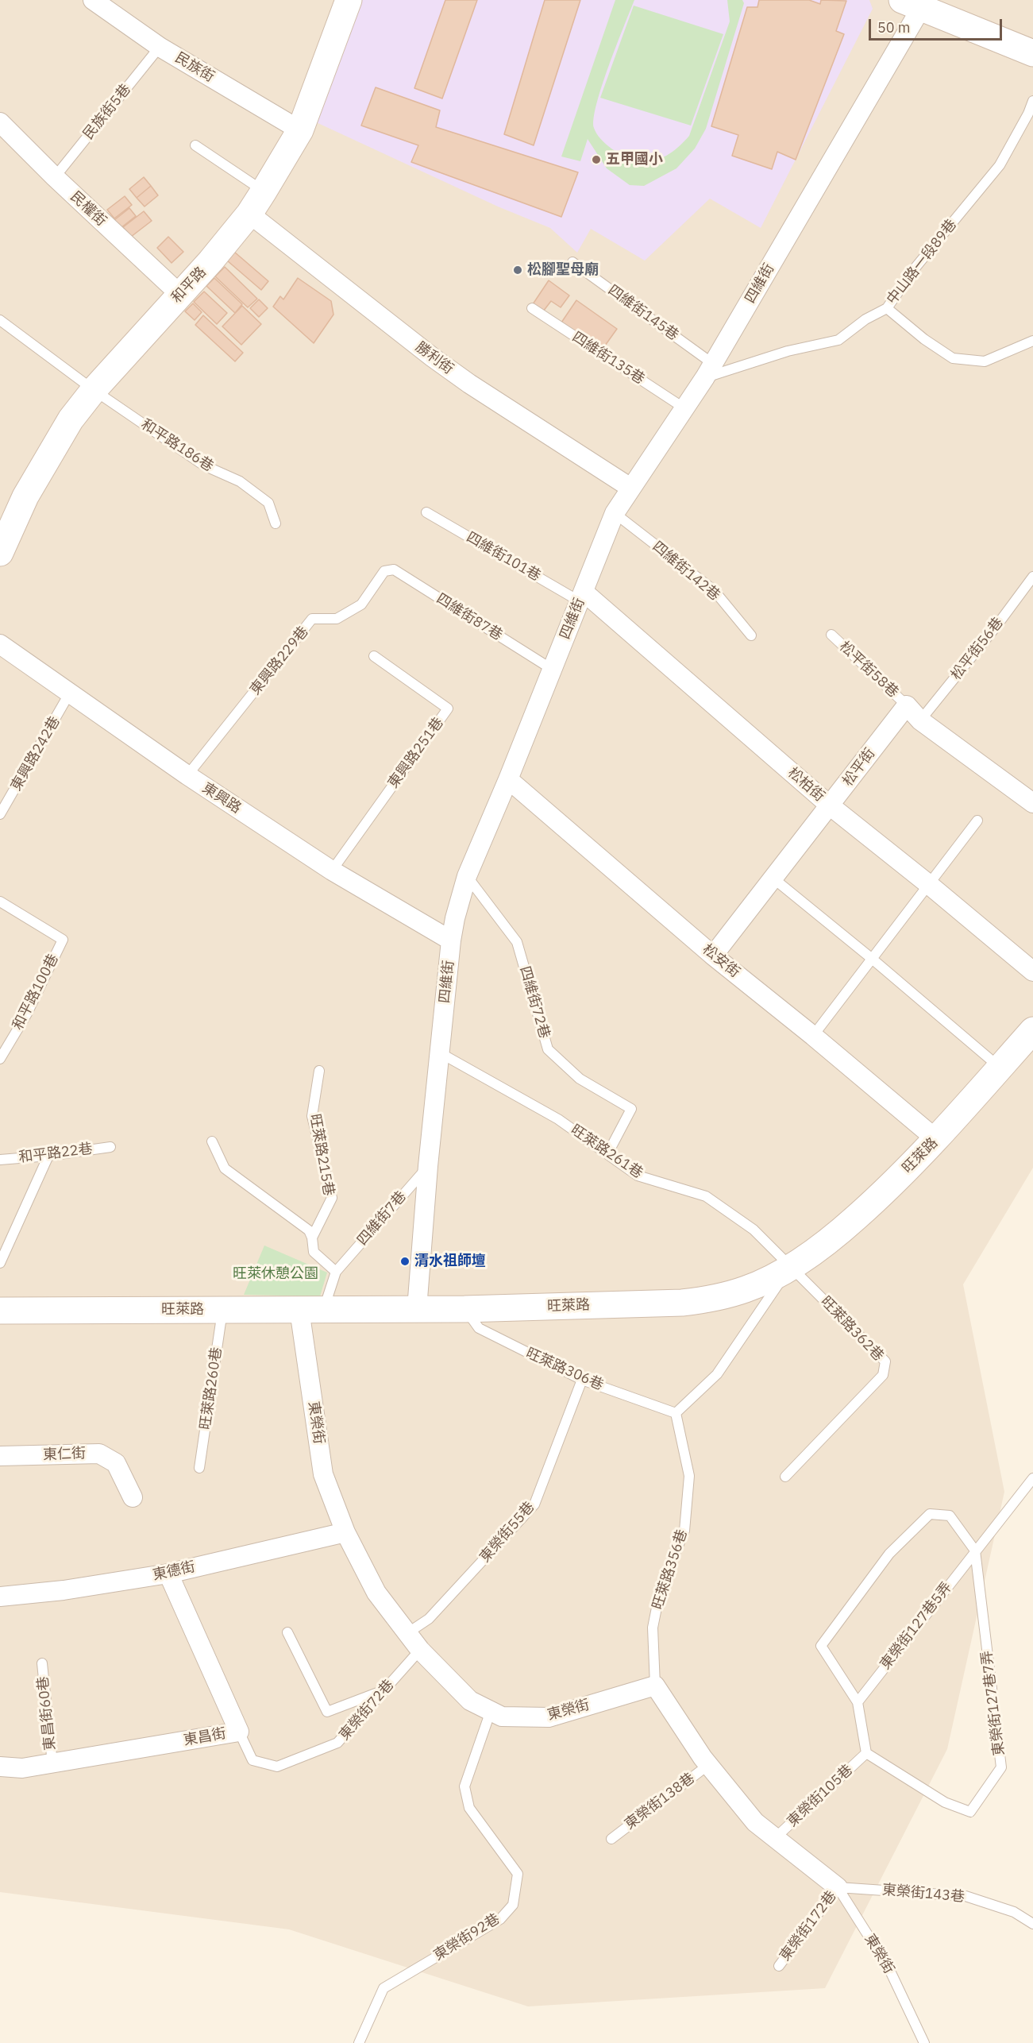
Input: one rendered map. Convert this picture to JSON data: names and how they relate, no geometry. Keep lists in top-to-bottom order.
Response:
{
  "streets": {
    "street": [
      "民族街",
      "民權街",
      "四維街",
      "和平路",
      "勝利街",
      "松平街",
      "松柏街",
      "東興路",
      "松安街",
      "旺萊路",
      "東榮街",
      "東仁街",
      "東德街",
      "東昌街"
    ],
    "lane": [
      "民族街5巷",
      "中山路一段89巷",
      "四維街145巷",
      "四維街135巷",
      "和平路186巷",
      "四維街101巷",
      "四維街142巷",
      "四維街87巷",
      "松平街56巷",
      "東興路229巷",
      "松平街58巷",
      "東興路251巷",
      "東興路242巷",
      "和平路100巷",
      "四維街72巷",
      "旺萊路261巷",
      "和平路22巷",
      "旺萊路215巷",
      "四維街7巷",
      "旺萊路362巷",
      "旺萊路306巷",
      "旺萊路260巷",
      "東榮街55巷",
      "旺萊路356巷",
      "東榮街127巷5弄",
      "東榮街127巷7弄",
      "東榮街72巷",
      "東昌街60巷",
      "東榮街105巷",
      "東榮街138巷",
      "東榮街143巷",
      "東榮街172巷",
      "東榮街92巷"
    ]
  },
  "crossings": [
    ["民族街", "民族街5巷"],
    ["民族街", "和平路"],
    ["民族街5巷", "民權街"],
    ["民權街", "和平路"],
    ["中山路一段89巷", "四維街"],
    ["中山路一段89巷", "四維街145巷"],
    ["四維街", "四維街145巷"],
    ["四維街", "勝利街"],
    ["四維街", "四維街135巷"],
    ["四維街", "四維街101巷"],
    ["四維街", "四維街142巷"],
    ["四維街", "四維街87巷"],
    ["四維街", "松柏街"],
    ["四維街", "東興路"],
    ["四維街", "松安街"],
    ["四維街", "四維街72巷"],
    ["四維街", "旺萊路261巷"],
    ["四維街", "旺萊路"],
    ["四維街", "四維街7巷"],
    ["和平路", "勝利街"],
    ["和平路", "和平路186巷"],
    ["四維街101巷", "松柏街"],
    ["四維街87巷", "東興路229巷"],
    ["東興路229巷", "東興路"],
    ["松平街58巷", "松平街"],
    ["東興路251巷", "東興路"],
    ["東興路242巷", "東興路"],
    ["松平街", "松柏街"],
    ["松平街", "松安街"],
    ["松安街", "旺萊路"],
    ["四維街72巷", "旺萊路261巷"],
    ["旺萊路261巷", "旺萊路"],
    ["旺萊路261巷", "旺萊路362巷"],
    ["旺萊路", "旺萊路362巷"],
    ["旺萊路", "旺萊路306巷"],
    ["旺萊路", "旺萊路260巷"],
    ["旺萊路", "東榮街"],
    ["旺萊路306巷", "東榮街55巷"],
    ["旺萊路306巷", "旺萊路356巷"],
    ["東榮街", "東榮街55巷"],
    ["東榮街", "旺萊路356巷"],
    ["東榮街", "東德街"],
    ["東榮街", "東榮街72巷"],
    ["東榮街", "東榮街105巷"],
    ["東榮街", "東榮街138巷"],
    ["東榮街", "東榮街143巷"],
    ["東榮街", "東榮街172巷"],
    ["東榮街", "東榮街92巷"],
    ["東德街", "東昌街"],
    ["東榮街127巷5弄", "東榮街127巷7弄"],
    ["東榮街127巷7弄", "東榮街105巷"],
    ["東榮街72巷", "東昌街"],
    ["東昌街60巷", "東昌街"],
    ["東榮街143巷", "東榮街172巷"]
  ],
  "parks": ["旺萊休憩公園"],
  "places": ["五甲國小", "松腳聖母廟", "清水祖師壇"],
  "scale_bar": "50 m"
}
